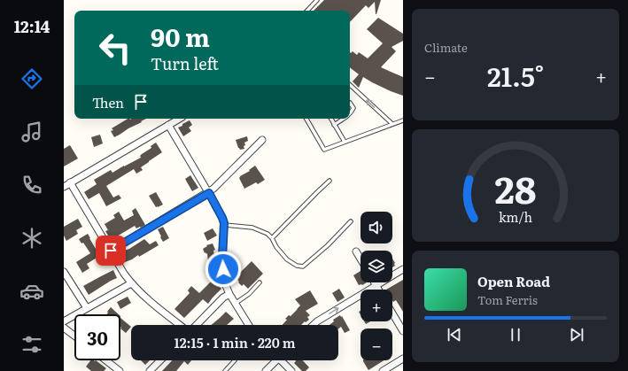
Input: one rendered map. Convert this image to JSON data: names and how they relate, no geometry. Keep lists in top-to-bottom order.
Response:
{
  "page": {
    "tabs": "12:14",
    "tile": "Climate",
    "turn": ["90 m", "Turn left"],
    "heat": ["−", "21.5°", "+"],
    "then": "Then",
    "map_buttons": ["+", "−"],
    "song": ["Open Road", "Tom Ferris"],
    "limit": "30",
    "trip": "12:15 · 1 min · 220 m",
    "gauge": ["28", "km/h"]
  }
}
